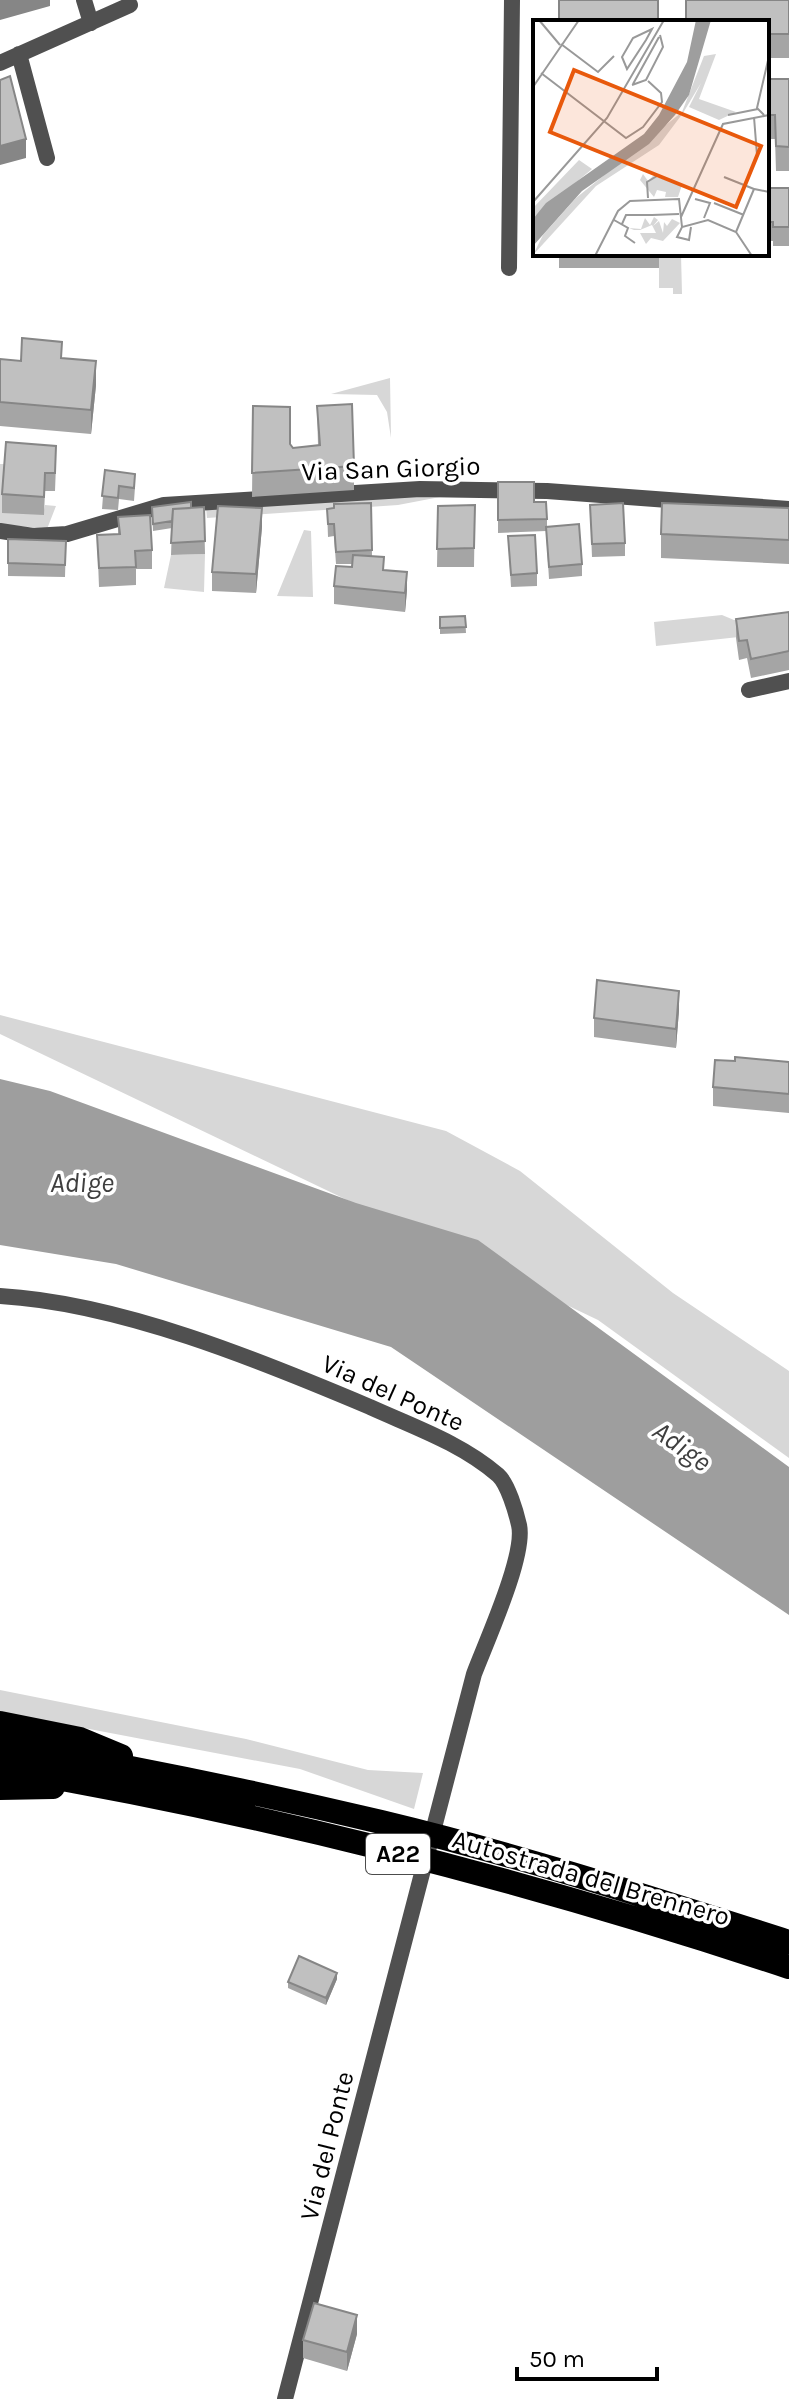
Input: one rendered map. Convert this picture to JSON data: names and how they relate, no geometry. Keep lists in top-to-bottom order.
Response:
{
  "streets": {
    "highway": ["A22", "Autostrada del Brennero"],
    "street": ["Via San Giorgio", "Via del Ponte"]
  },
  "water": ["Adige"],
  "scale_bar": "50 m"
}
